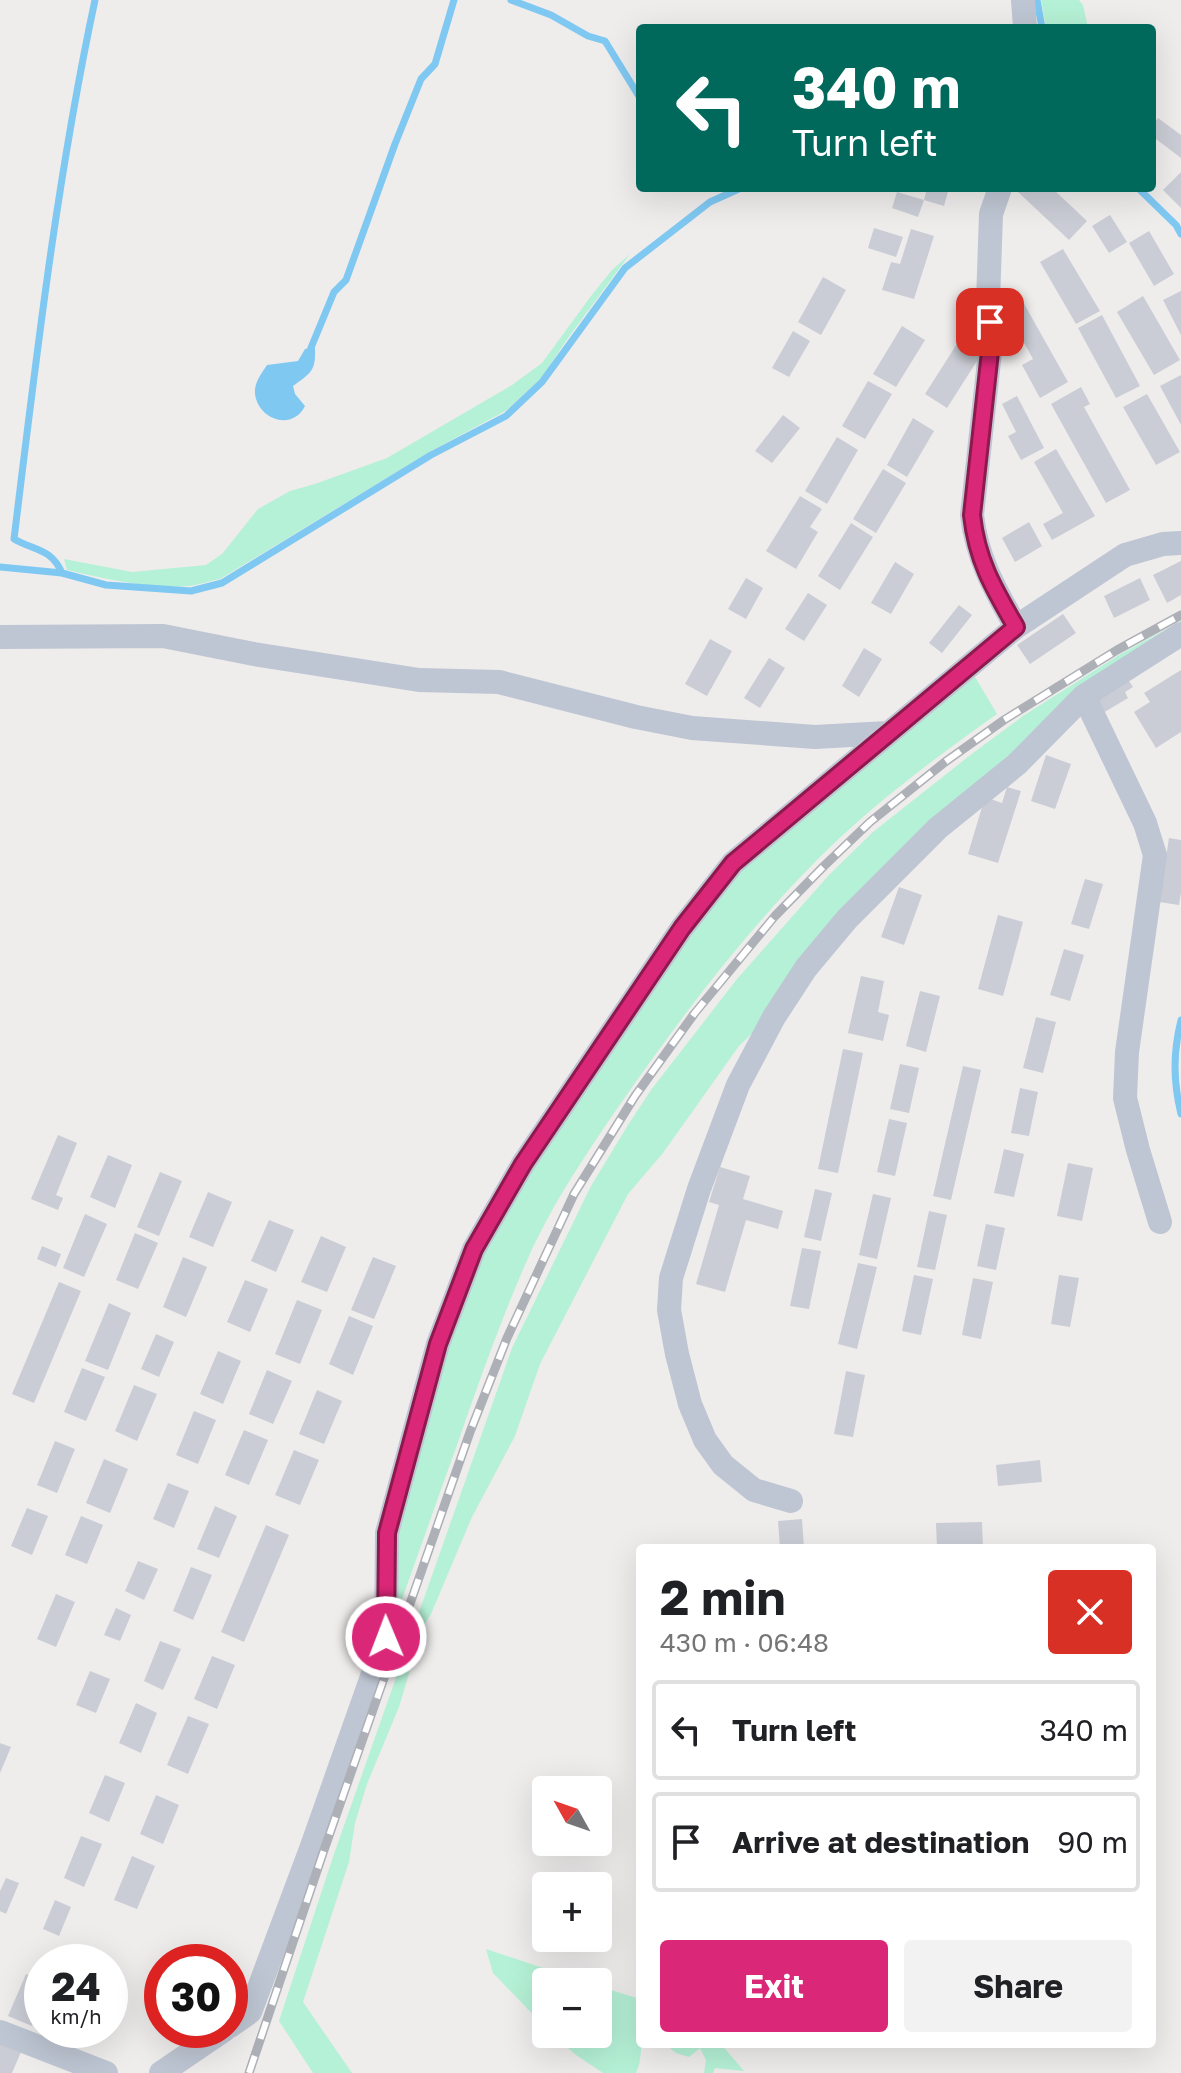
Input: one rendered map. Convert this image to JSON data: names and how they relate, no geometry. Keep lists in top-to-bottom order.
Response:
{
  "north": "top left",
  "page": {
    "turn": ["340 m", "Turn left"],
    "heading": ["2 min", "430 m · 06:48"],
    "list": [
      {
        "name": "Turn left",
        "value": "340 m"
      },
      {
        "name": "Arrive at destination",
        "value": "90 m"
      }
    ],
    "map_buttons": ["+", "−"],
    "buttons": ["Exit", "Share"],
    "speed": "24 km/h",
    "limit": "30"
  }
}
